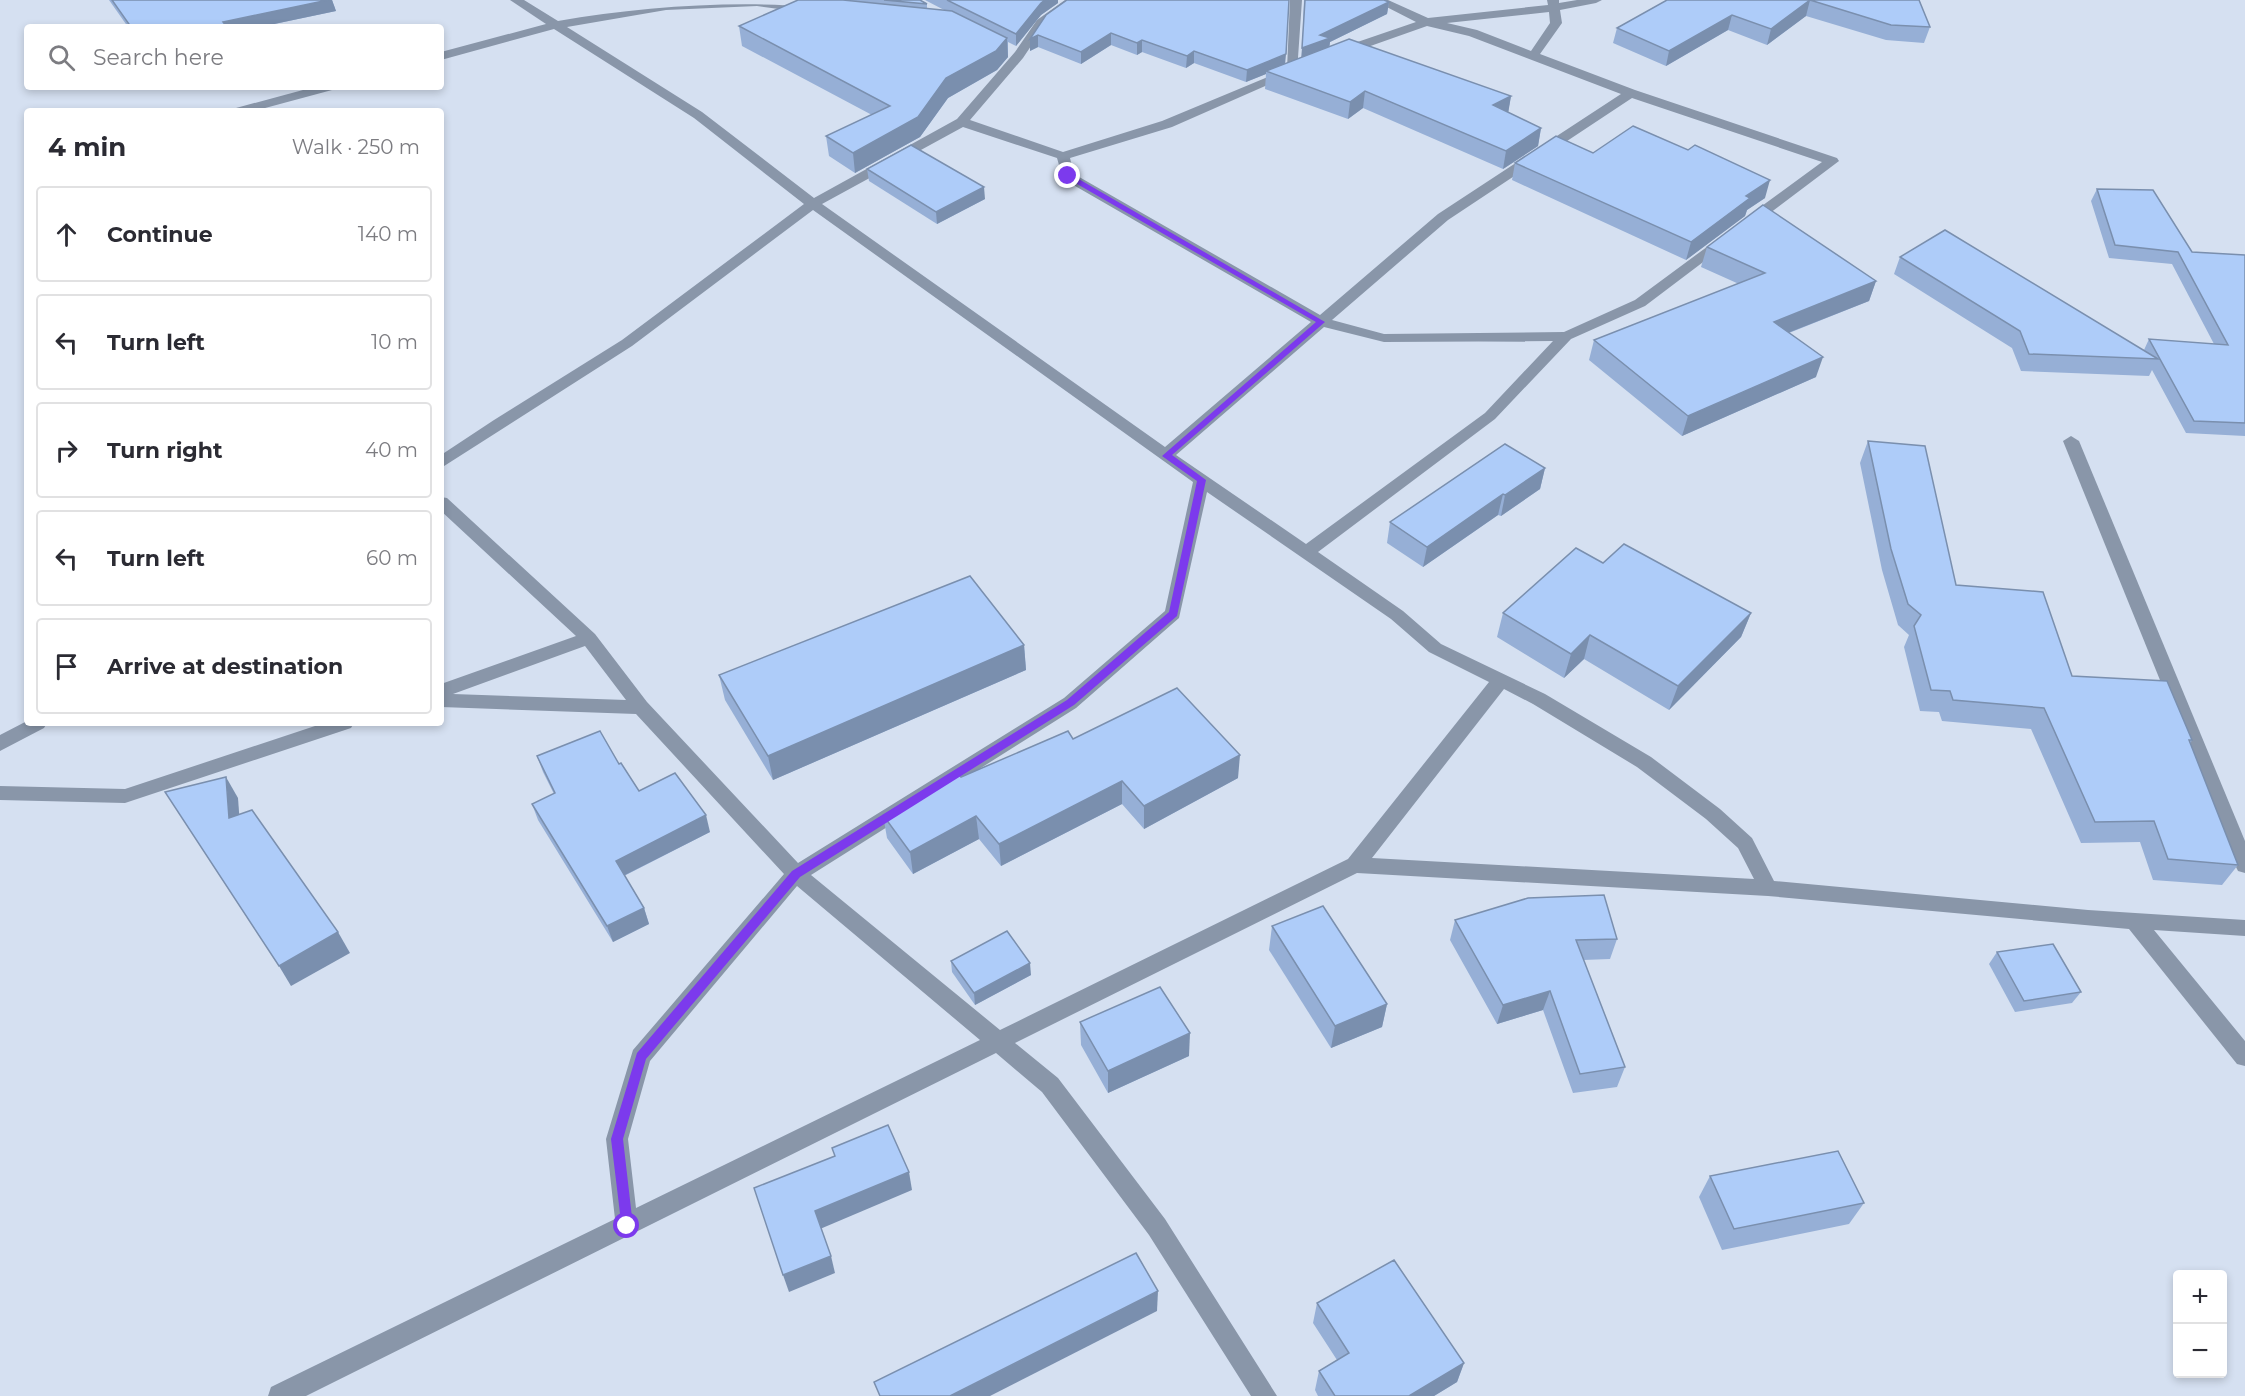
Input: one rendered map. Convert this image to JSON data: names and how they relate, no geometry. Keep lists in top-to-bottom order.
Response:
{
  "page": {
    "search": "Search here",
    "heading": ["4 min", "Walk · 250 m"],
    "list": [
      ["Continue", "140 m"],
      ["Turn left", "10 m"],
      ["Turn right", "40 m"],
      ["Turn left", "60 m"],
      "Arrive at destination"
    ],
    "map_buttons": ["+", "−"]
  }
}
